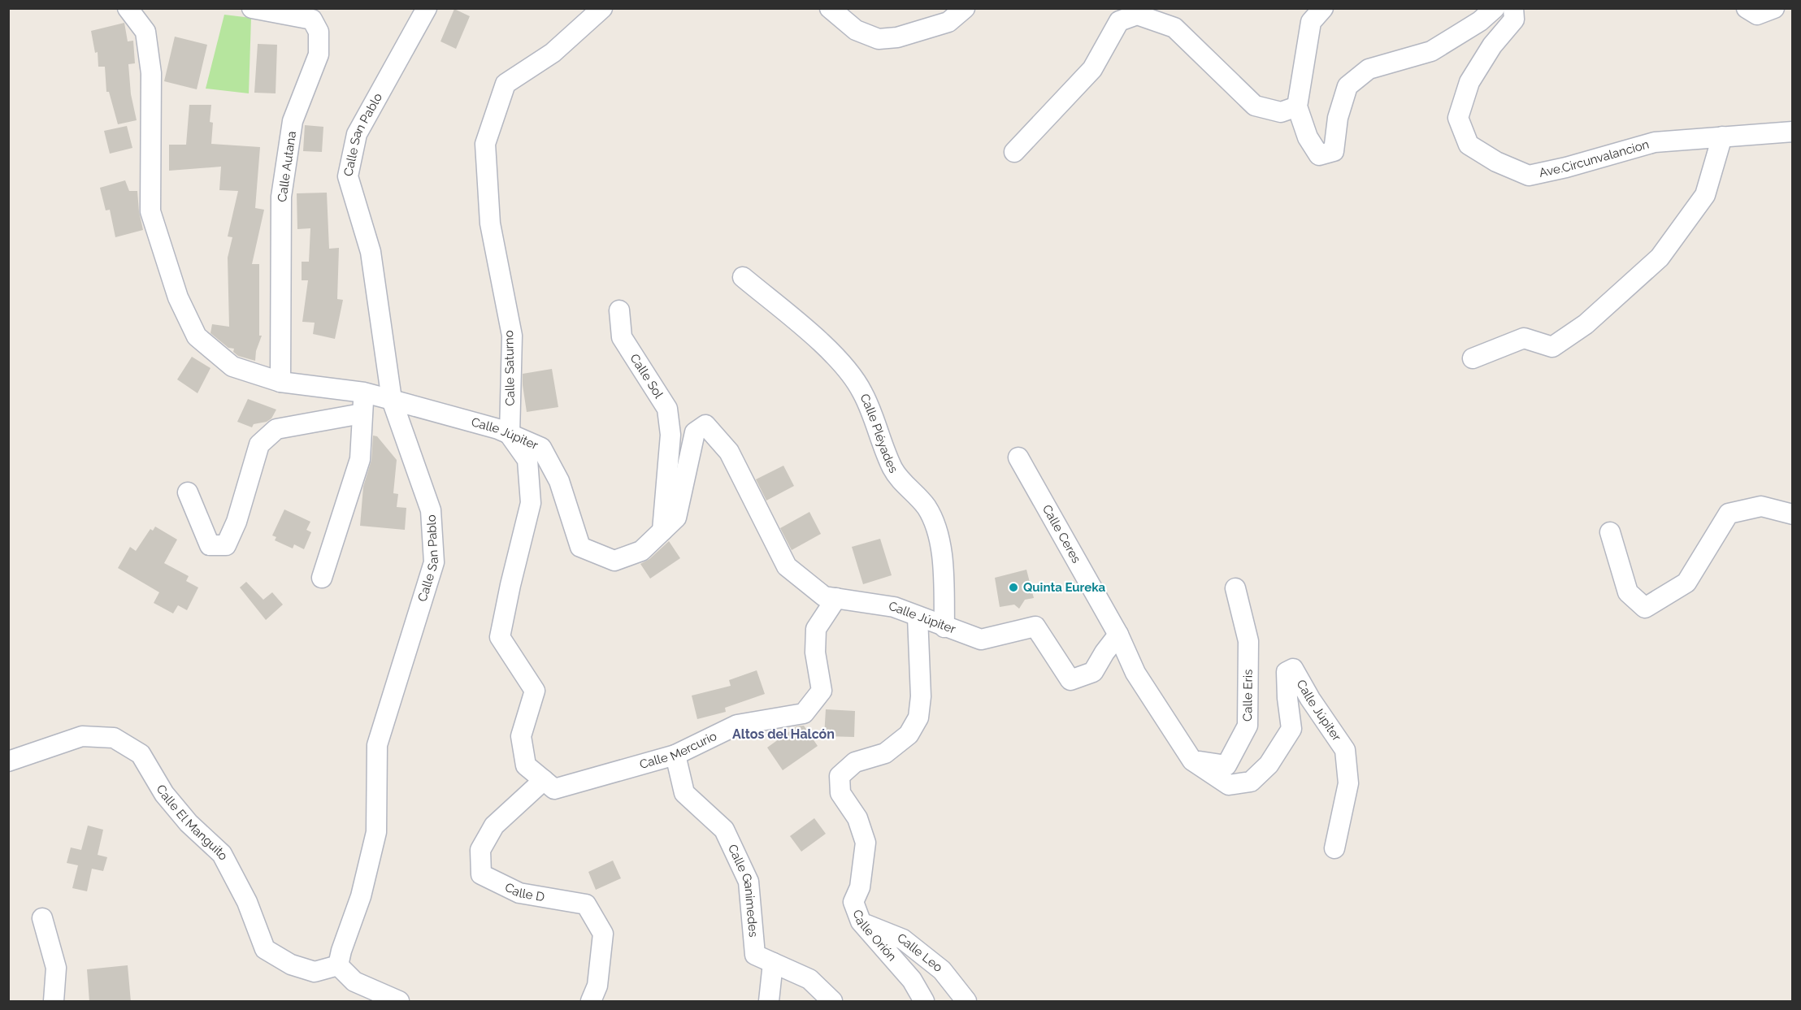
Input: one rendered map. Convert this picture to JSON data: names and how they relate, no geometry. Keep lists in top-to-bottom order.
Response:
{
  "streets": {
    "street": [
      "Calle San Pablo",
      "Ave.Circunvalancion",
      "Calle Autana",
      "Calle Saturno",
      "Calle Sol",
      "Calle Pléyades",
      "Calle Júpiter",
      "Calle Ceres",
      "Calle Eris",
      "Calle Mercurio",
      "Calle El Manguito",
      "Calle D",
      "Calle Ganimedes",
      "Calle Orión",
      "Calle Leo"
    ]
  },
  "crossings": [
    ["Calle San Pablo", "Calle Júpiter"],
    ["Calle San Pablo", "Calle El Manguito"],
    ["Calle Autana", "Calle Júpiter"],
    ["Calle Saturno", "Calle Júpiter"],
    ["Calle Sol", "Calle Júpiter"],
    ["Calle Pléyades", "Calle Júpiter"],
    ["Calle Júpiter", "Calle Ceres"],
    ["Calle Júpiter", "Calle Eris"],
    ["Calle Júpiter", "Calle Mercurio"],
    ["Calle Júpiter", "Calle Orión"],
    ["Calle Mercurio", "Calle D"],
    ["Calle Mercurio", "Calle Ganimedes"],
    ["Calle Orión", "Calle Leo"]
  ],
  "districts": ["Altos del Halcón"],
  "places": ["Quinta Eureka"]
}
